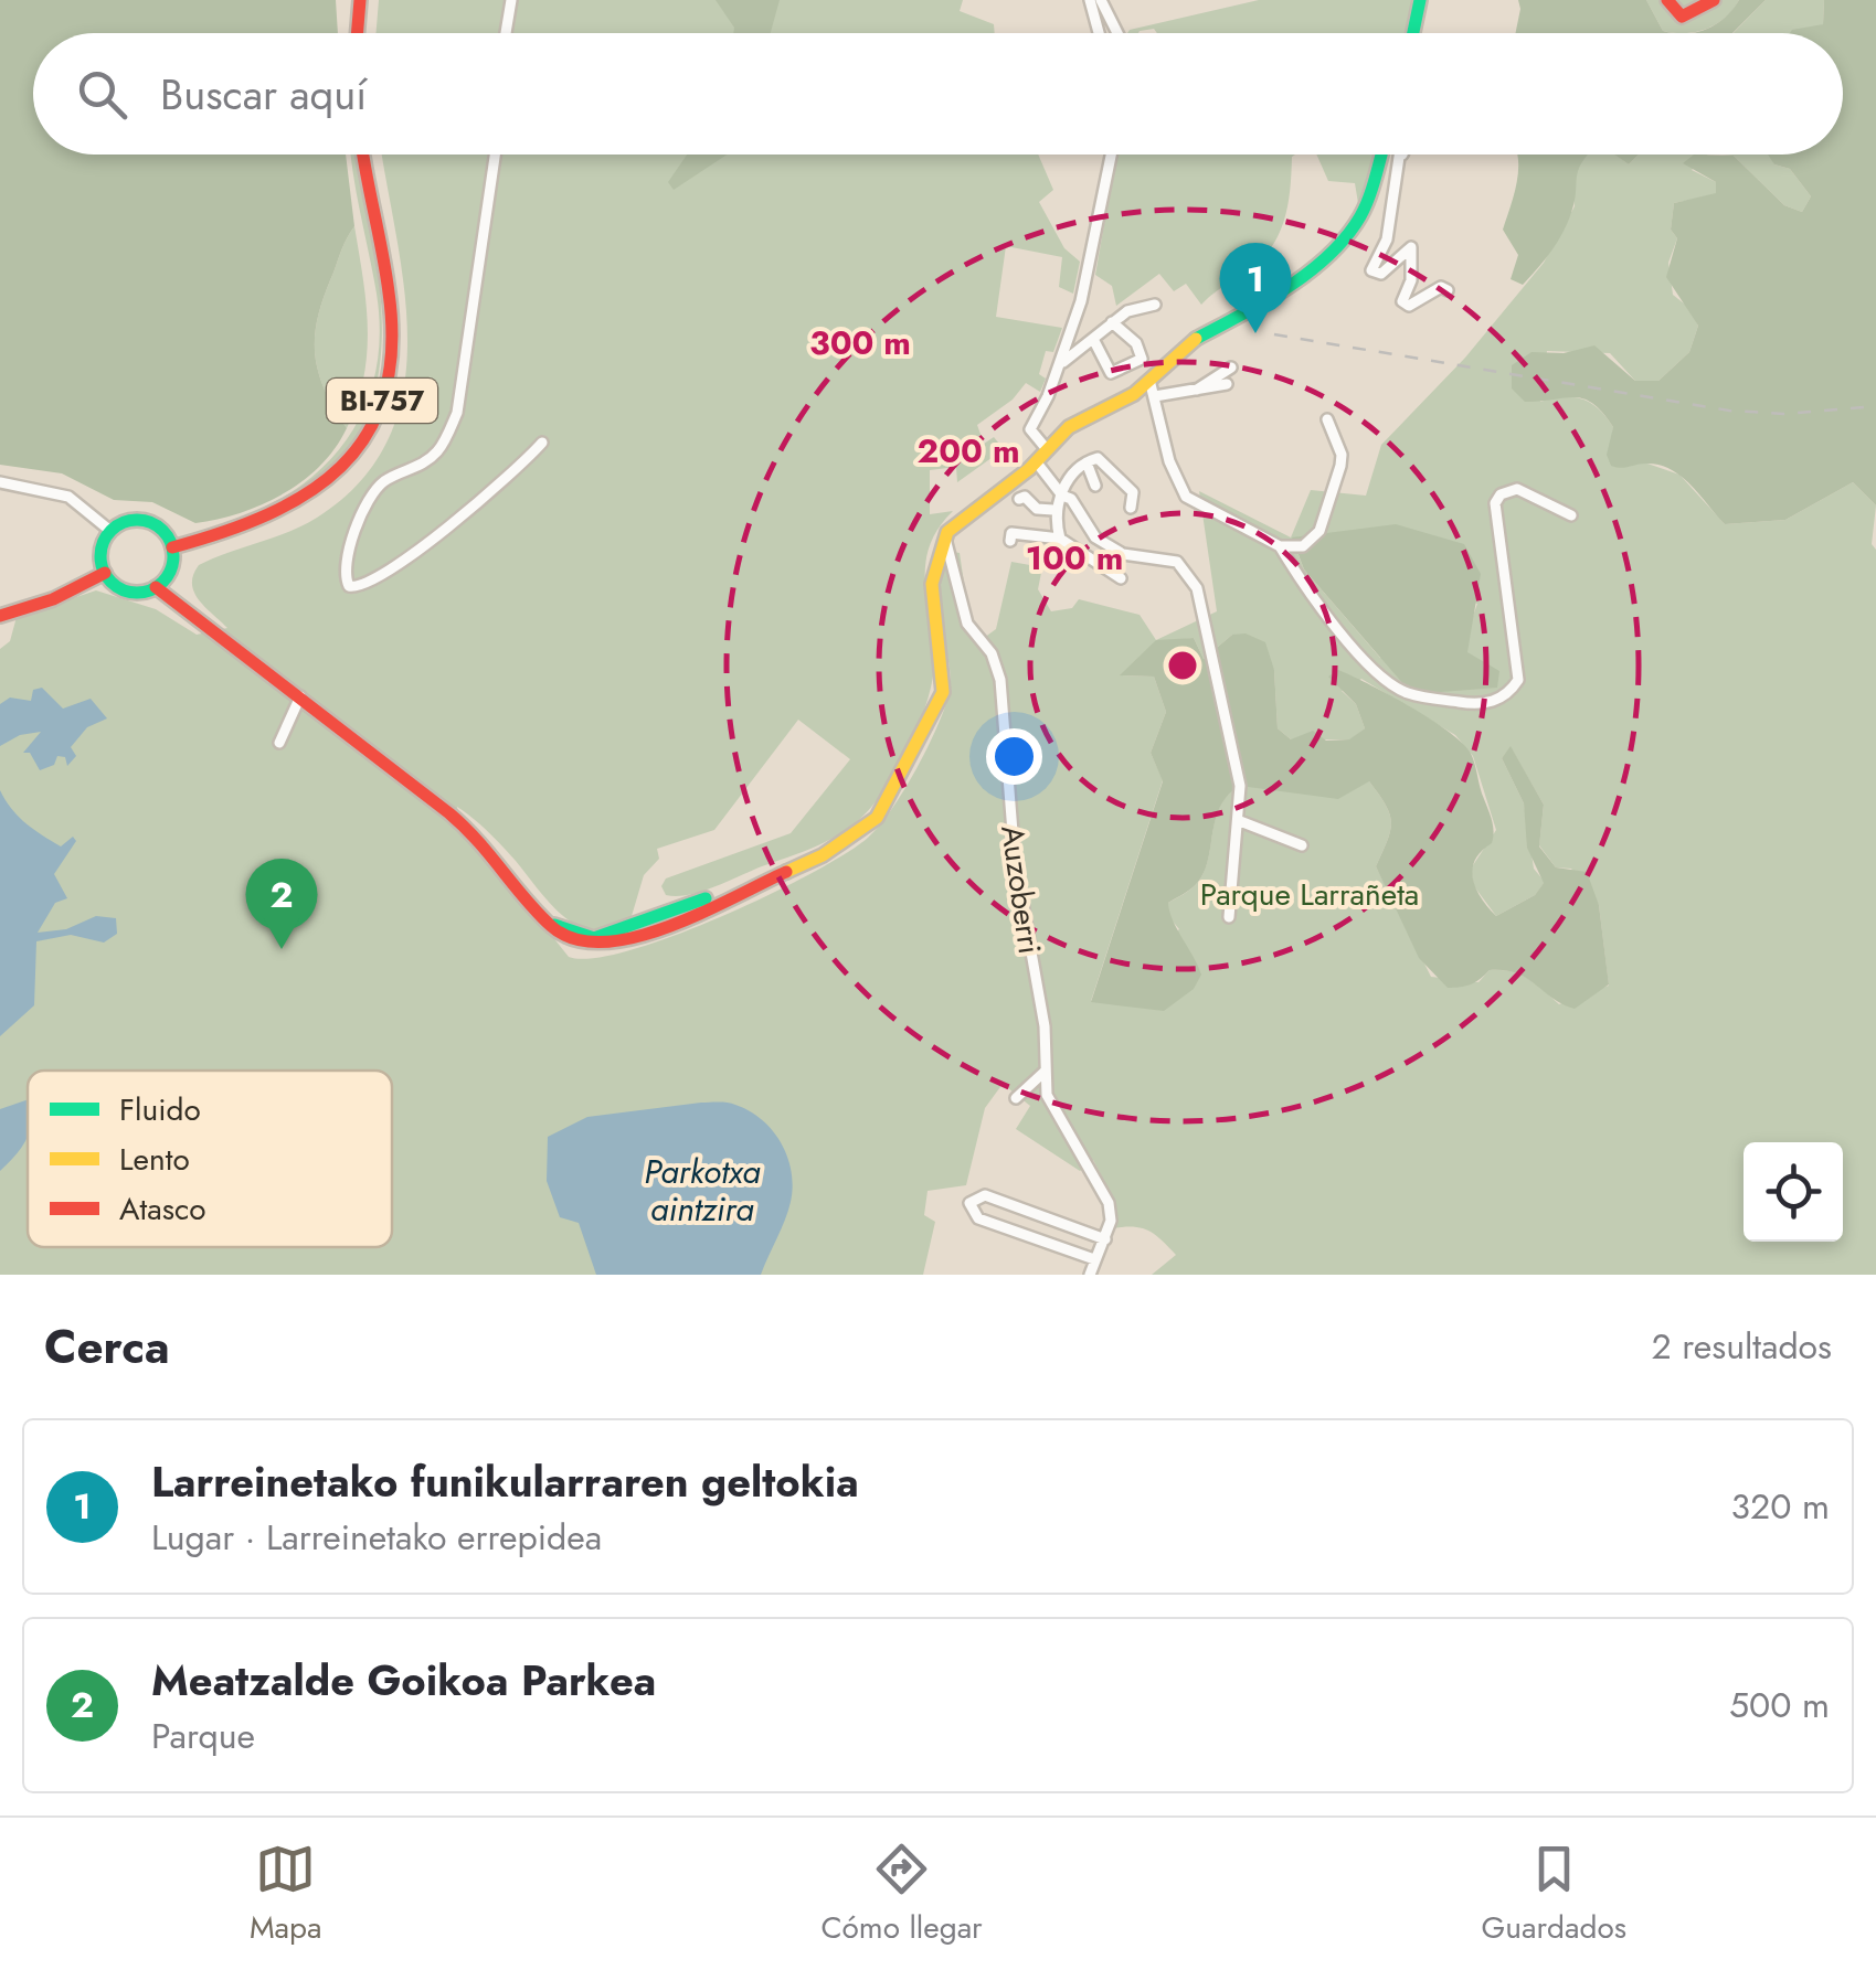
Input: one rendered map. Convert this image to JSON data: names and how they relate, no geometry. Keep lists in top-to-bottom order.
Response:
{
  "streets": {
    "street": ["BI-757", "Auzoberri"]
  },
  "water": ["Parkotxa aintzira"],
  "parks": ["Parque Larrañeta"],
  "legend": ["Fluido", "Lento", "Atasco"],
  "page": {
    "search": "Buscar aquí",
    "pins": ["1", "2"],
    "heading": ["Cerca", "2 resultados"],
    "list": [
      {
        "mark": "1",
        "name": "Larreinetako funikularraren geltokia",
        "note": "Lugar · Larreinetako errepidea",
        "value": "320 m"
      },
      {
        "mark": "2",
        "name": "Meatzalde Goikoa Parkea",
        "note": "Parque",
        "value": "500 m"
      }
    ],
    "nav": ["Mapa", "Cómo llegar", "Guardados"]
  },
  "rings": ["300 m", "200 m", "100 m"]
}
